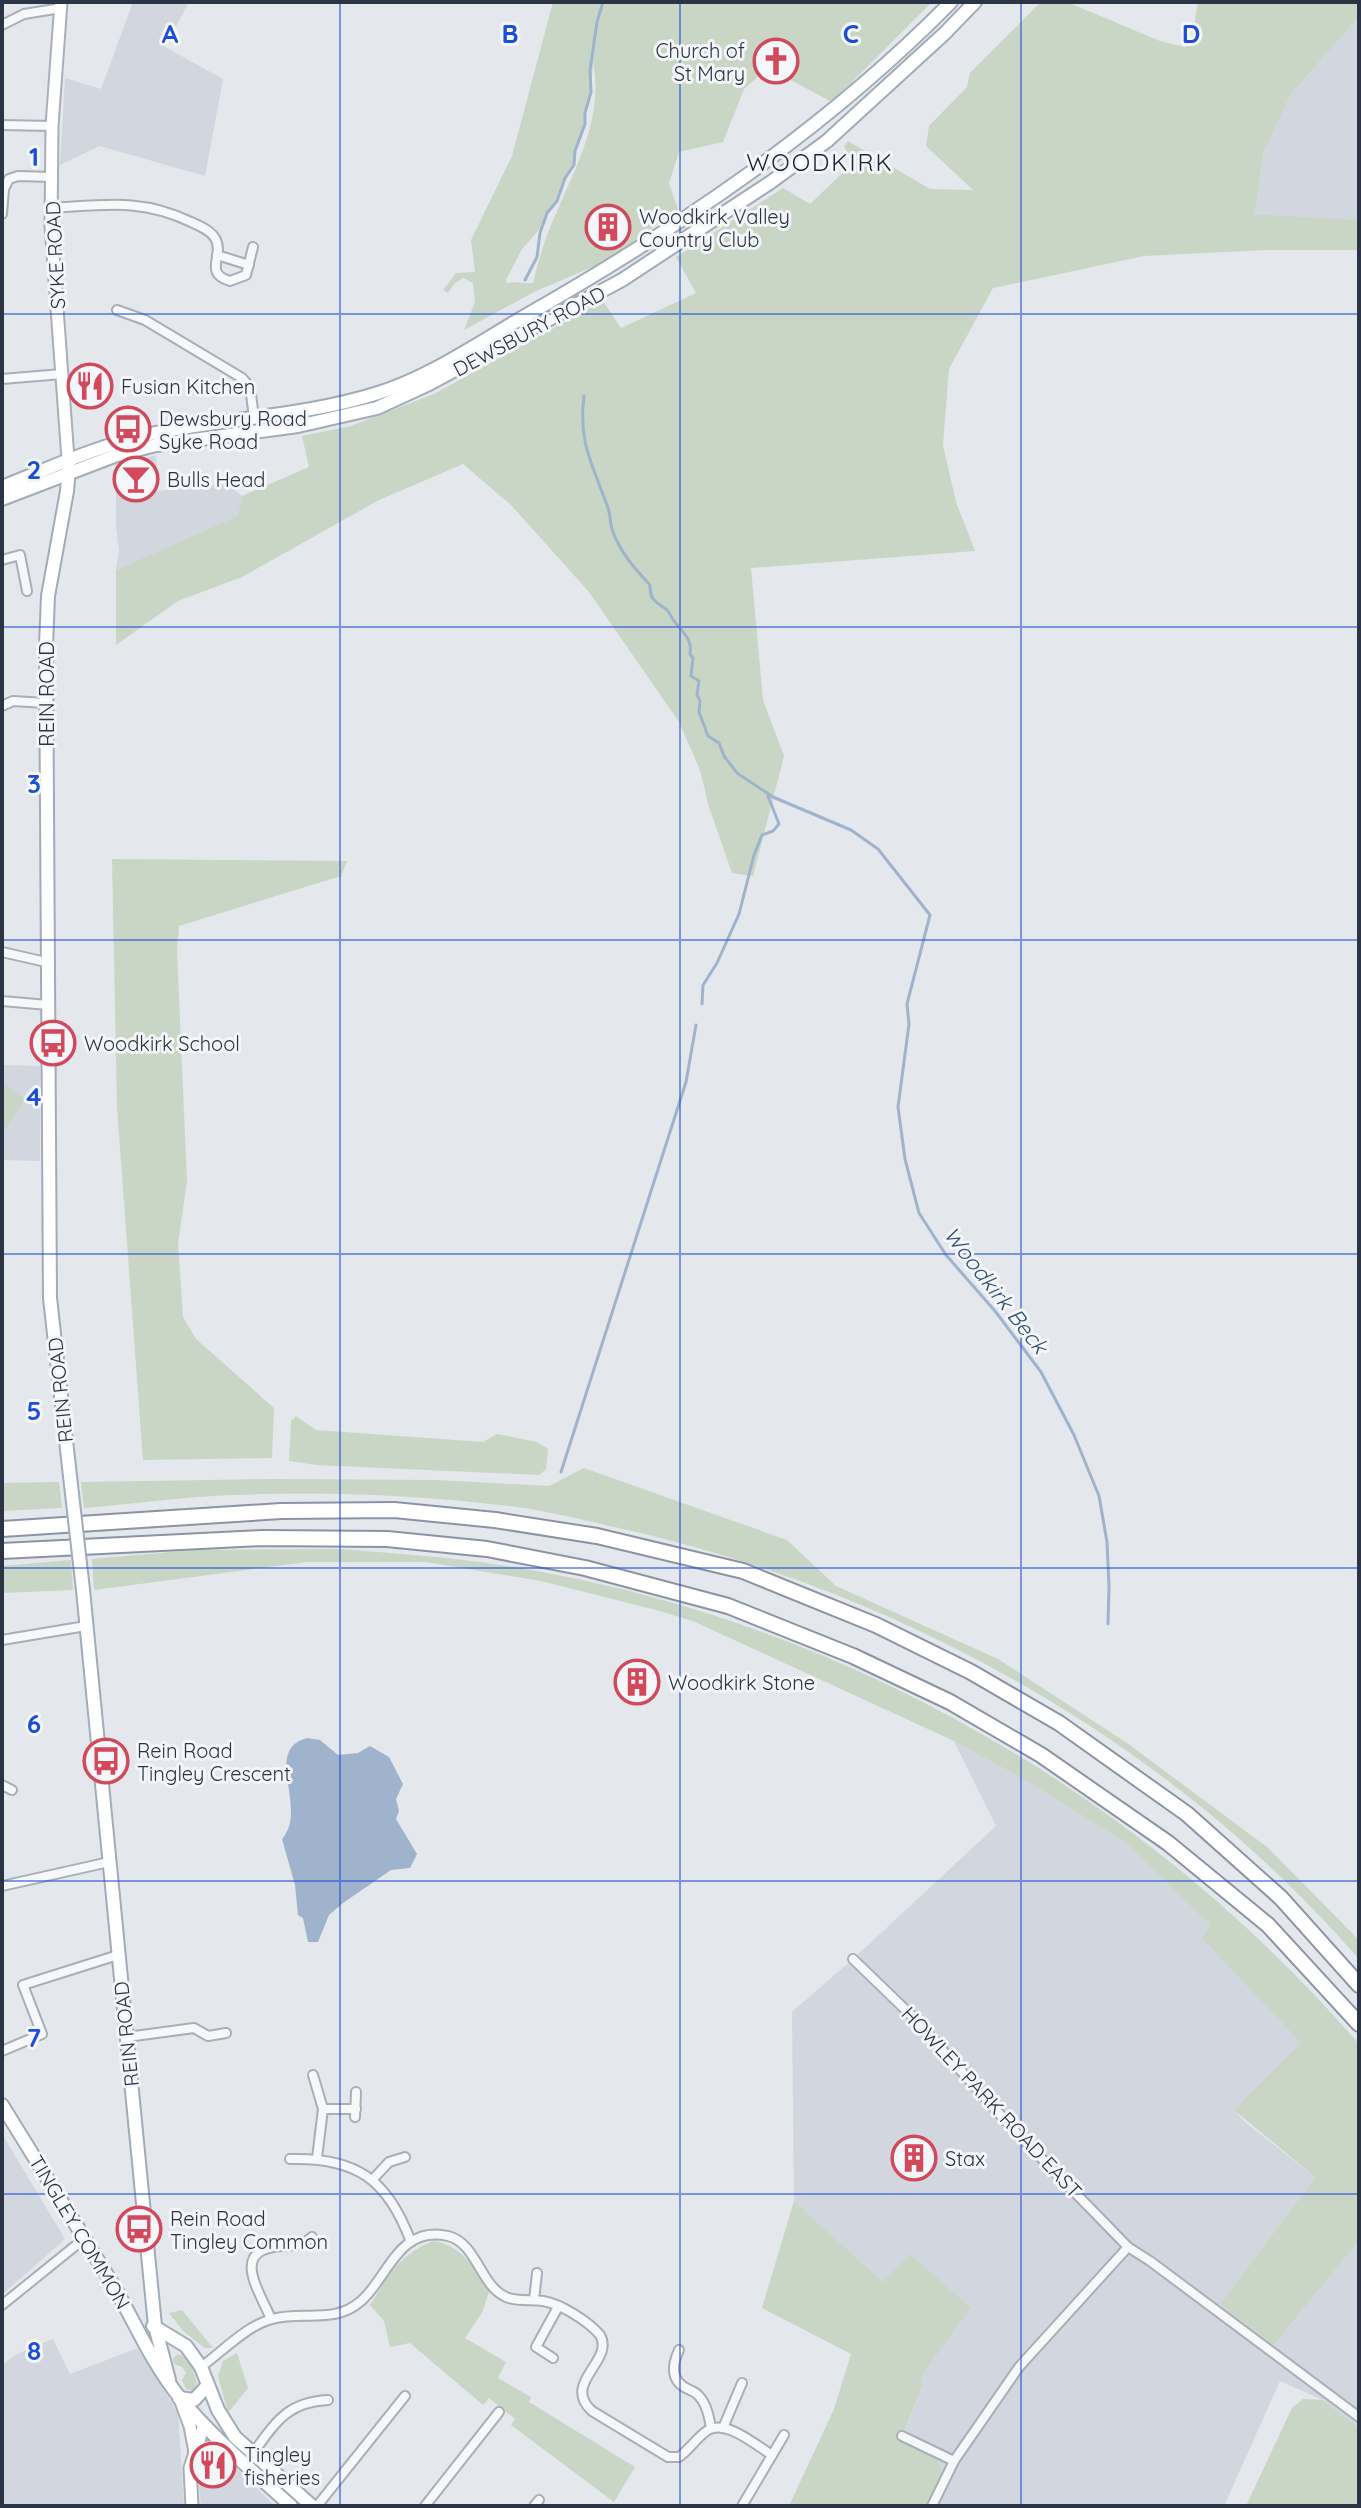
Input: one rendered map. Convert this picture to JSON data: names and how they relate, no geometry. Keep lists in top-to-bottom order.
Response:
{
  "streets": {
    "main road": ["DEWSBURY ROAD", "REIN ROAD", "TINGLEY COMMON"],
    "street": ["SYKE ROAD", "HOWLEY PARK ROAD EAST"]
  },
  "crossings": [
    ["SYKE ROAD", "DEWSBURY ROAD"],
    ["SYKE ROAD", "REIN ROAD"],
    ["DEWSBURY ROAD", "REIN ROAD"],
    ["REIN ROAD", "TINGLEY COMMON"]
  ],
  "districts": ["WOODKIRK"],
  "water": ["Woodkirk Beck"],
  "places": {
    "church": ["Church of St Mary"],
    "building": ["Woodkirk Valley Country Club", "Woodkirk Stone", "Stax"],
    "restaurant": ["Fusian Kitchen", "Tingley fisheries"],
    "bus stop": [
      "Dewsbury Road Syke Road",
      "Woodkirk School",
      "Rein Road Tingley Crescent",
      "Rein Road Tingley Common"
    ],
    "bar": ["Bulls Head"]
  },
  "grid": {
    "columns": [
      "A",
      "B",
      "C",
      "D"
    ],
    "rows": [
      "1",
      "2",
      "3",
      "4",
      "5",
      "6",
      "7",
      "8"
    ]
  }
}
